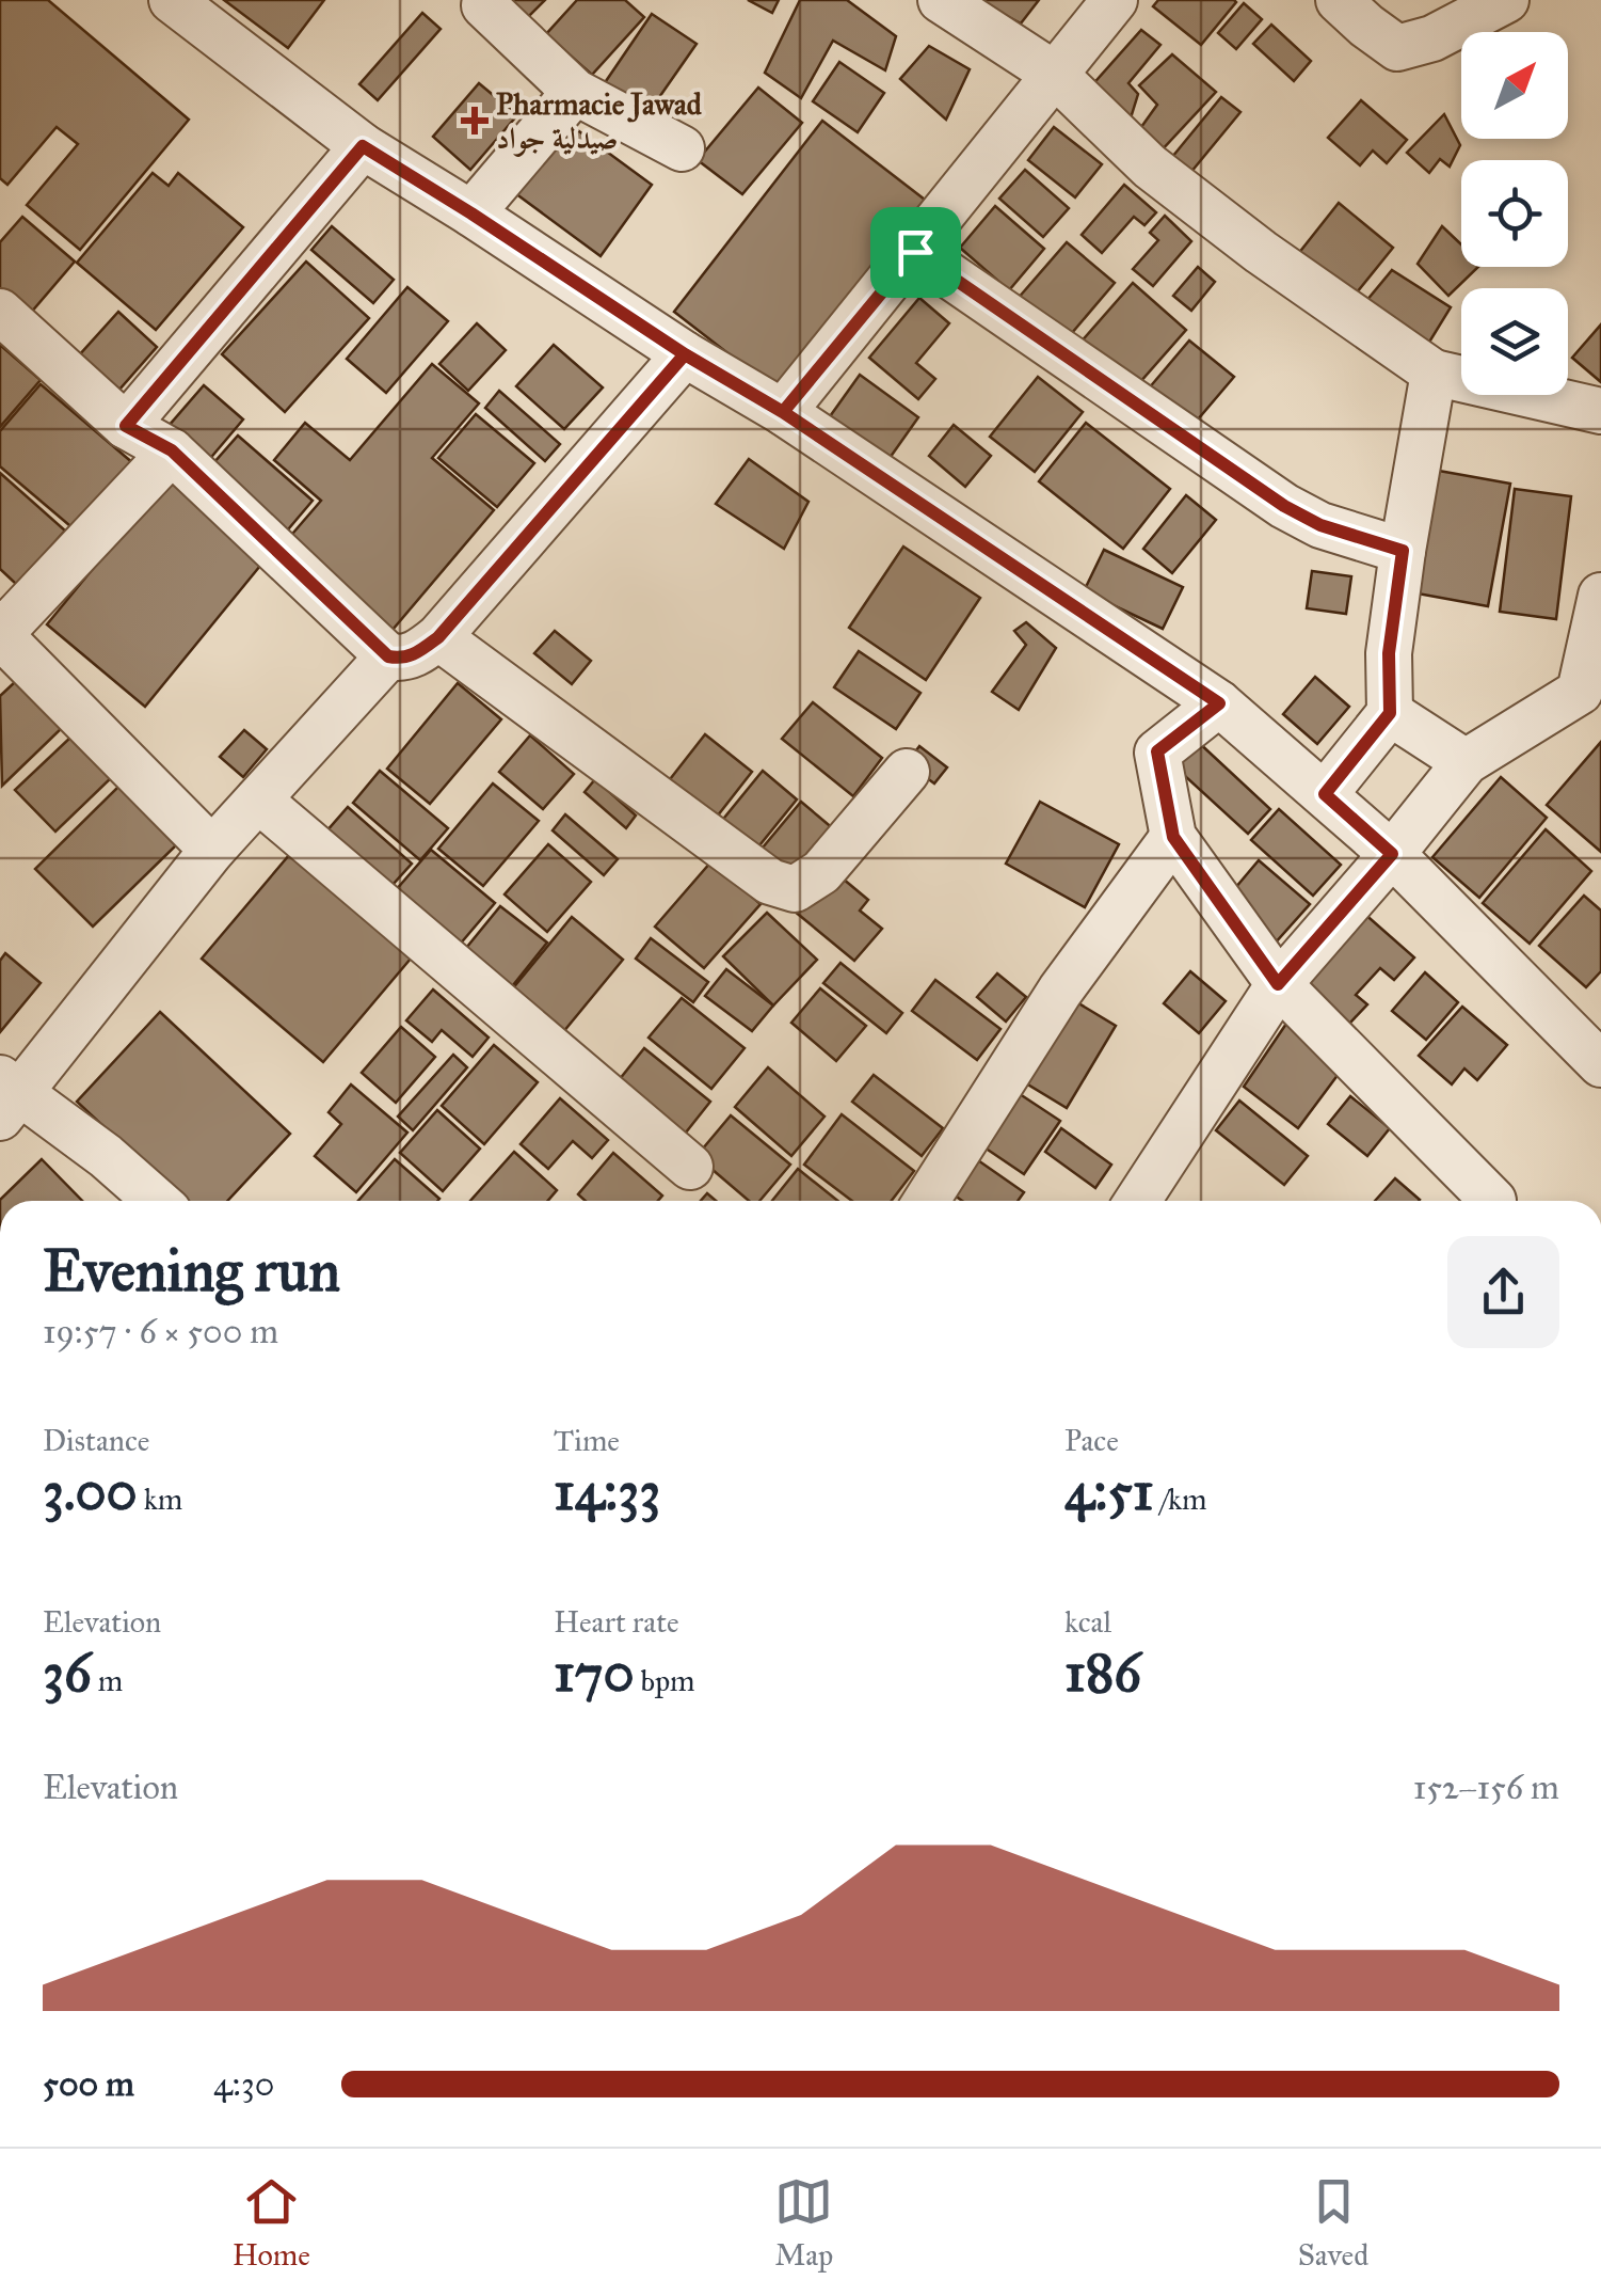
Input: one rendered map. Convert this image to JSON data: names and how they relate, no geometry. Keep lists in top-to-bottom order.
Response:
{
  "places": {
    "health": ["Pharmacie Jawad صيدلية جواد"]
  },
  "north": "top right",
  "page": {
    "heading": ["Evening run", "19:57 · 6 × 500 m"],
    "stats": [
      ["Distance", "3.00 km"],
      ["Time", "14:33"],
      ["Pace", "4:51 /km"],
      ["Elevation", "36 m"],
      ["Heart rate", "170 bpm"],
      ["kcal", "186"]
    ],
    "chart": ["Elevation", "152–156 m"],
    "list": [
      {
        "name": "500 m",
        "note": "4:30"
      }
    ],
    "tabs": ["Home", "Map", "Saved"]
  }
}
